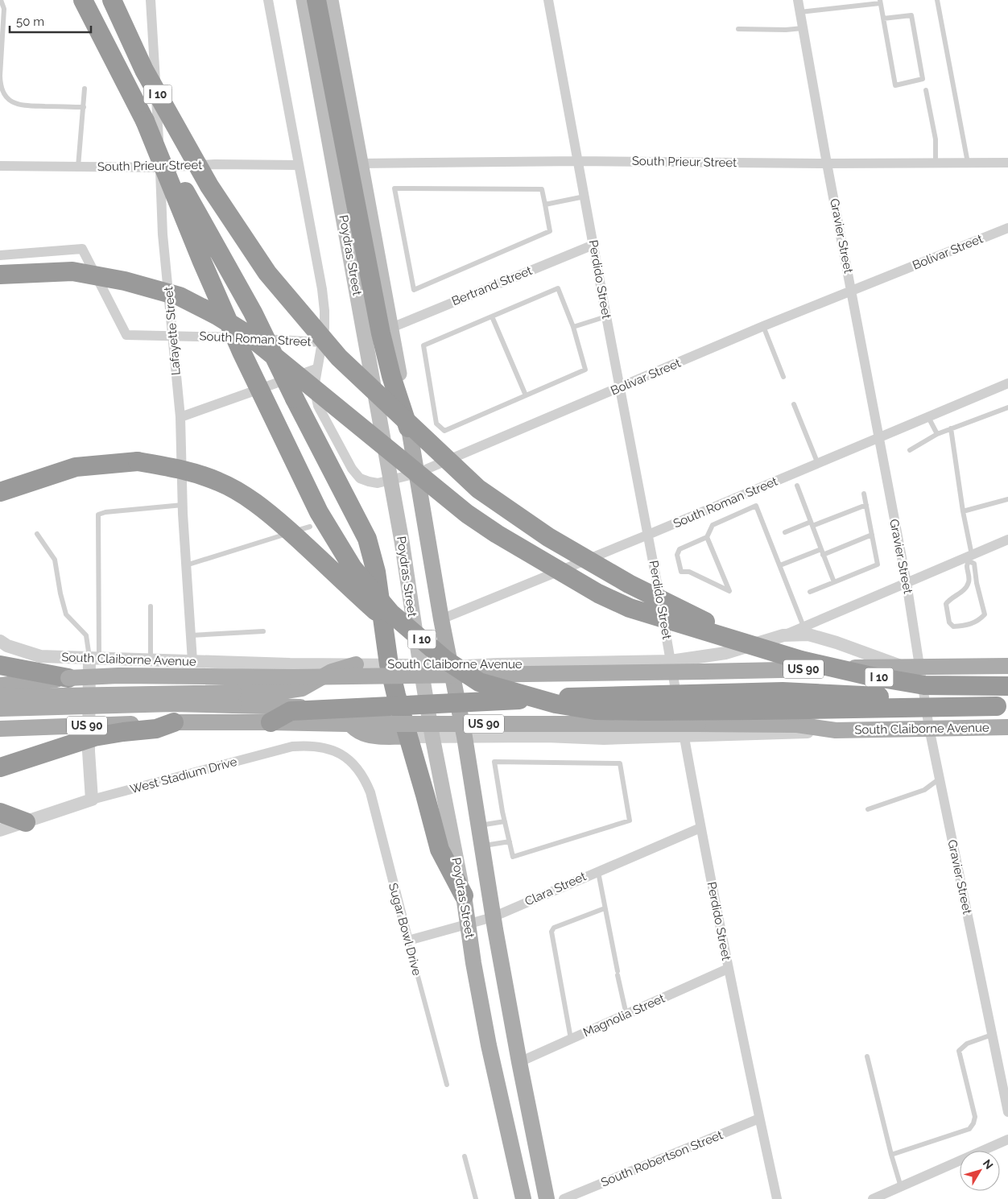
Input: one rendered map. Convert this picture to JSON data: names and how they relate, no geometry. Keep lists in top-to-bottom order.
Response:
{
  "streets": {
    "highway": ["I 10"],
    "main road": ["Poydras Street", "South Claiborne Avenue", "US 90"],
    "street": [
      "South Prieur Street",
      "Gravier Street",
      "Bolivar Street",
      "Perdido Street",
      "Bertrand Street",
      "Lafayette Street",
      "South Roman Street",
      "West Stadium Drive",
      "Clara Street",
      "Sugar Bowl Drive",
      "Magnolia Street",
      "South Robertson Street"
    ]
  },
  "crossings": [
    ["I 10", "South Claiborne Avenue"],
    ["South Prieur Street", "Gravier Street"],
    ["South Prieur Street", "Perdido Street"],
    ["South Prieur Street", "Lafayette Street"],
    ["Gravier Street", "Bolivar Street"],
    ["Gravier Street", "South Roman Street"],
    ["Gravier Street", "South Claiborne Avenue"],
    ["Bolivar Street", "Poydras Street"],
    ["Bolivar Street", "Perdido Street"],
    ["Poydras Street", "South Claiborne Avenue"],
    ["Poydras Street", "Clara Street"],
    ["Perdido Street", "Bertrand Street"],
    ["Perdido Street", "South Roman Street"],
    ["Perdido Street", "South Claiborne Avenue"],
    ["Perdido Street", "Clara Street"],
    ["Perdido Street", "Magnolia Street"],
    ["Perdido Street", "South Robertson Street"],
    ["Lafayette Street", "South Roman Street"],
    ["Lafayette Street", "South Claiborne Avenue"],
    ["West Stadium Drive", "Sugar Bowl Drive"],
    ["Clara Street", "Sugar Bowl Drive"]
  ],
  "scale_bar": "50 m",
  "north": "top right"
}
